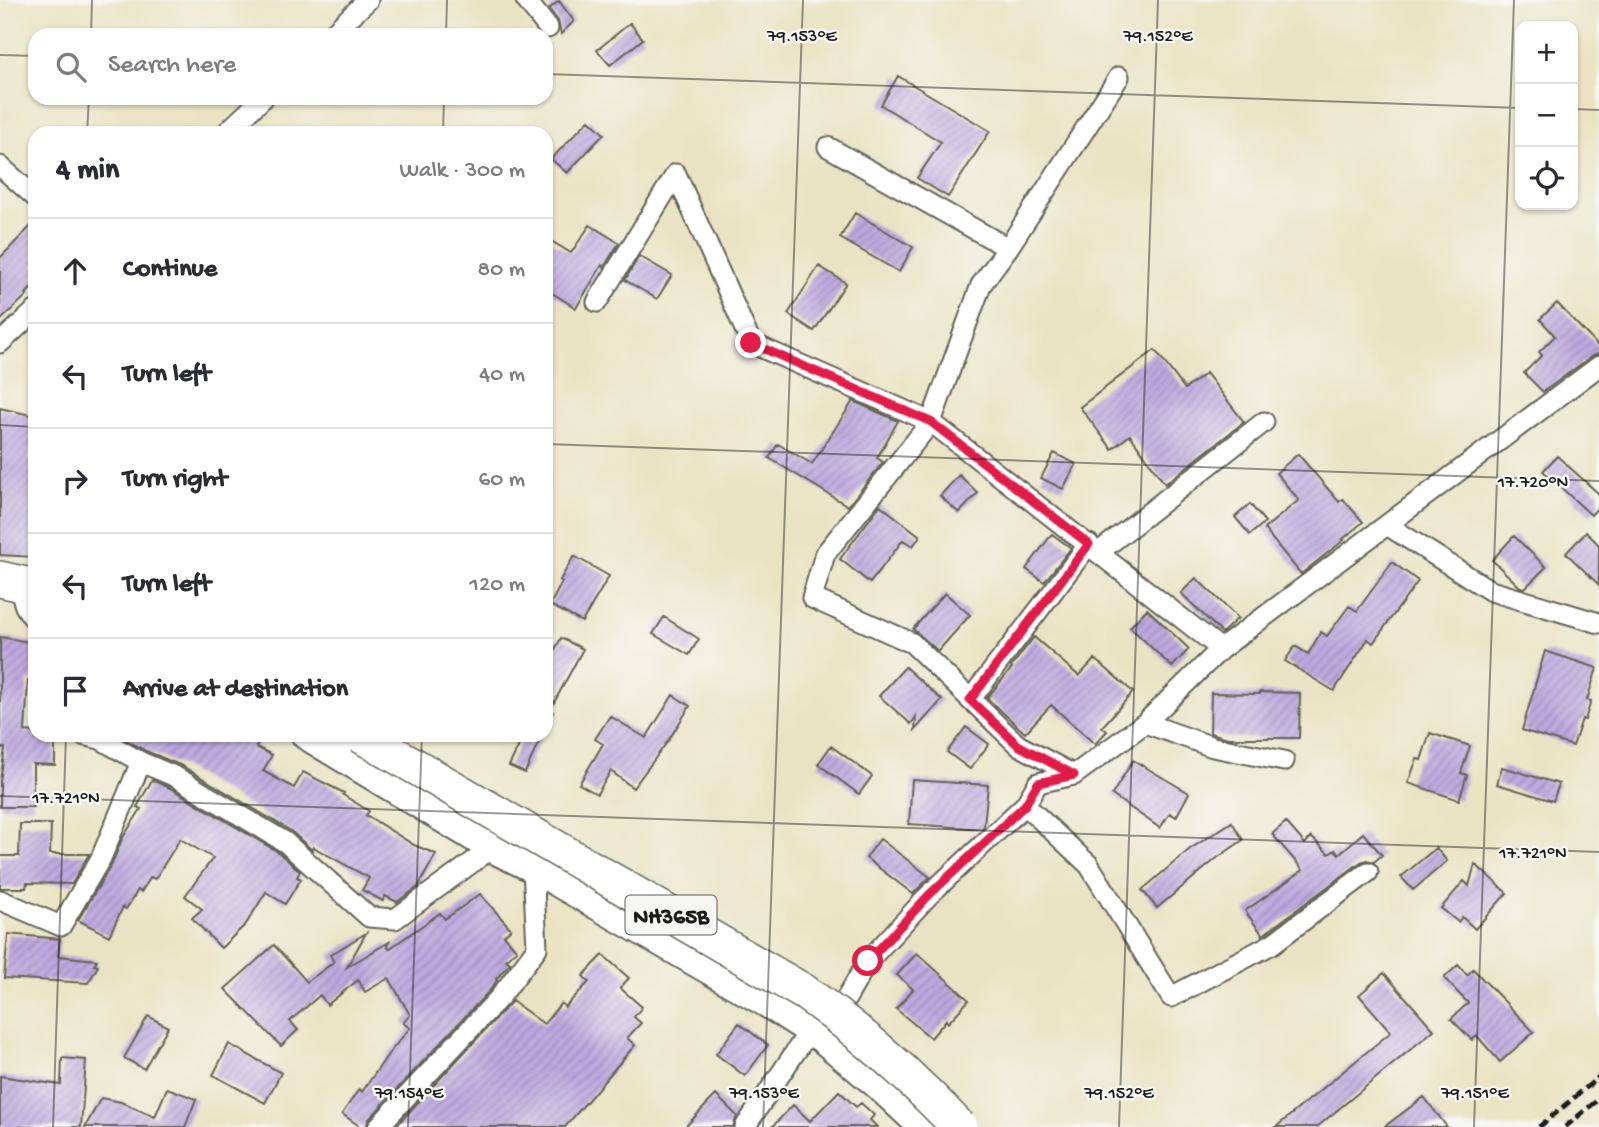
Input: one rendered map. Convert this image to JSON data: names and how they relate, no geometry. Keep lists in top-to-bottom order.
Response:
{
  "streets": {
    "highway": ["NH365B"]
  },
  "page": {
    "map_buttons": ["+", "−"],
    "search": "Search here",
    "heading": ["4 min", "Walk · 300 m"],
    "list": [
      ["Continue", "80 m"],
      ["Turn left", "40 m"],
      ["Turn right", "60 m"],
      ["Turn left", "120 m"],
      "Arrive at destination"
    ]
  },
  "coordinates": [
    "79.153°E",
    "79.152°E",
    "17.720°N",
    "17.721°N",
    "79.154°E",
    "79.151°E"
  ]
}
